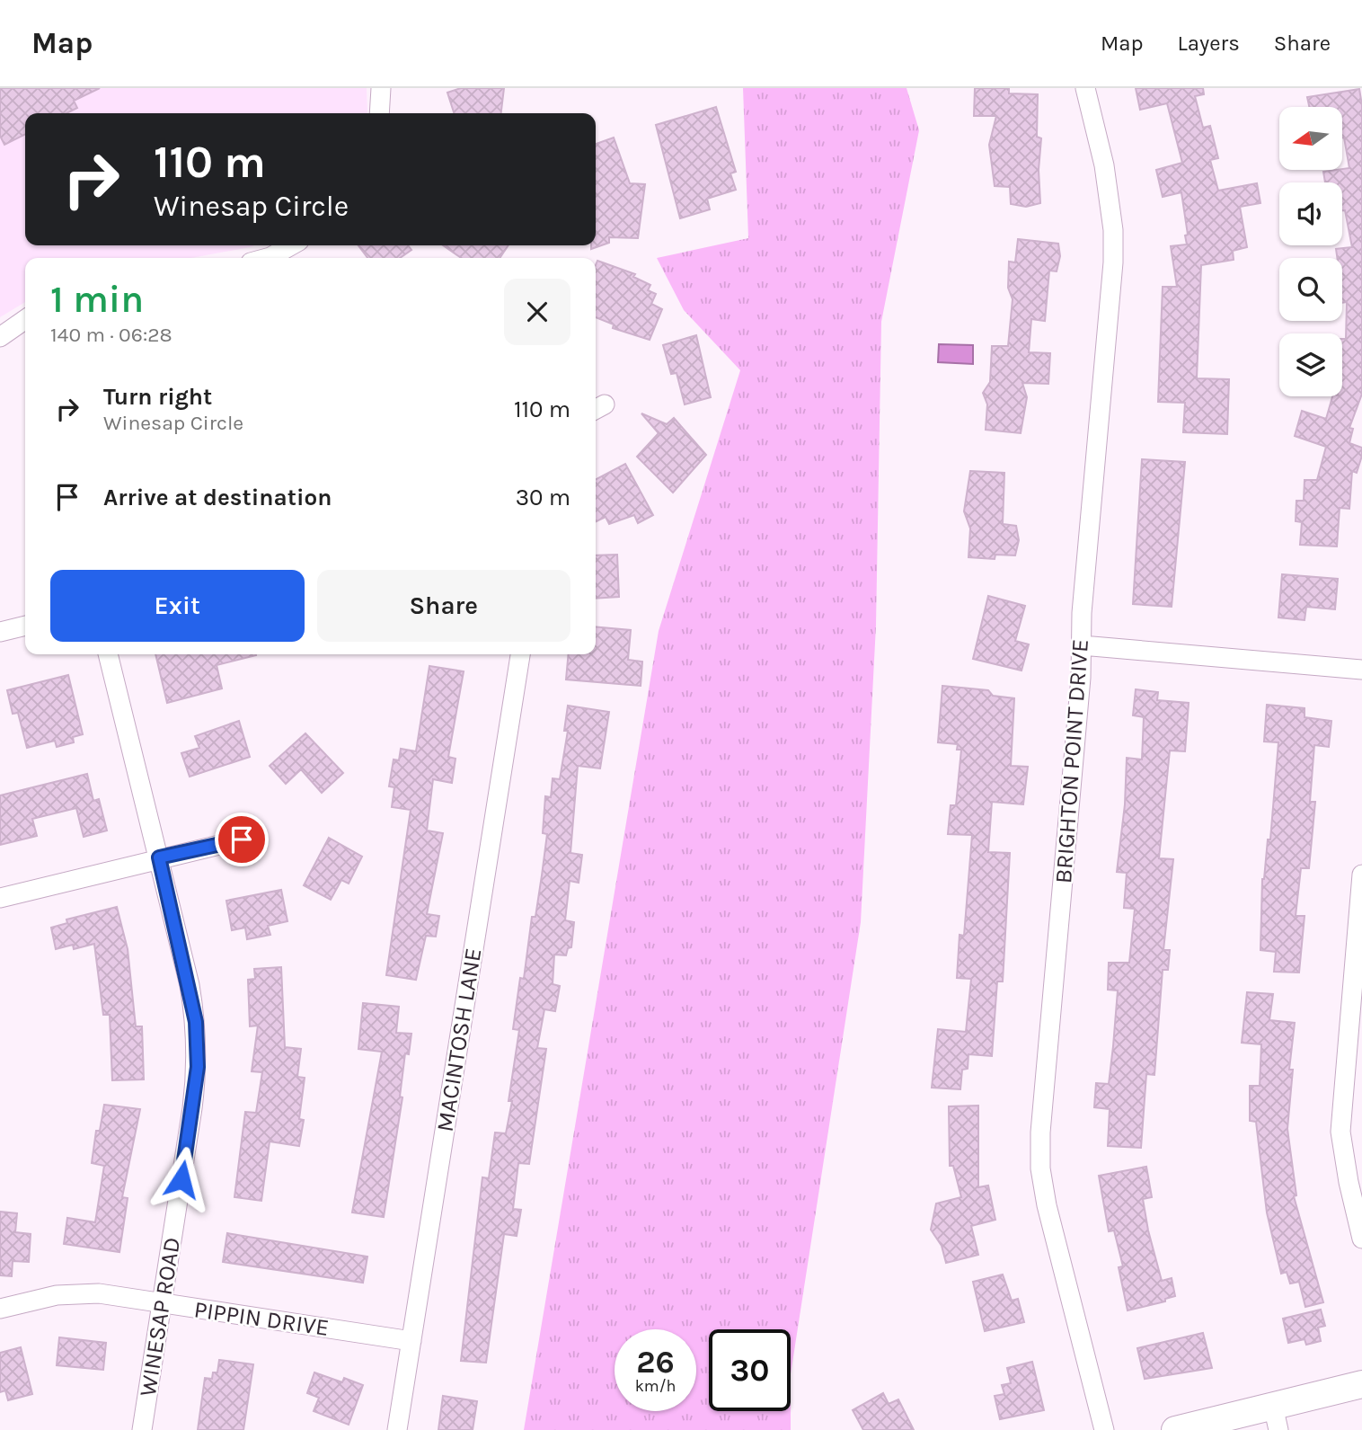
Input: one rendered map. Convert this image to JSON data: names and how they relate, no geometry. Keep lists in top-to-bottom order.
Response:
{
  "streets": {
    "street": [
      "BRIGHTON POINT DRIVE",
      "MACINTOSH LANE",
      "WINESAP ROAD",
      "PIPPIN DRIVE"
    ]
  },
  "crossings": [
    ["MACINTOSH LANE", "PIPPIN DRIVE"],
    ["WINESAP ROAD", "PIPPIN DRIVE"]
  ],
  "north": "left",
  "page": {
    "header": "Map",
    "nav": ["Map", "Layers", "Share"],
    "turn": ["110 m", "Winesap Circle"],
    "heading": ["1 min", "140 m · 06:28"],
    "list": [
      {
        "name": "Turn right",
        "note": "Winesap Circle",
        "value": "110 m"
      },
      {
        "name": "Arrive at destination",
        "value": "30 m"
      }
    ],
    "buttons": ["Exit", "Share"],
    "speed": "26 km/h",
    "limit": "30"
  }
}
